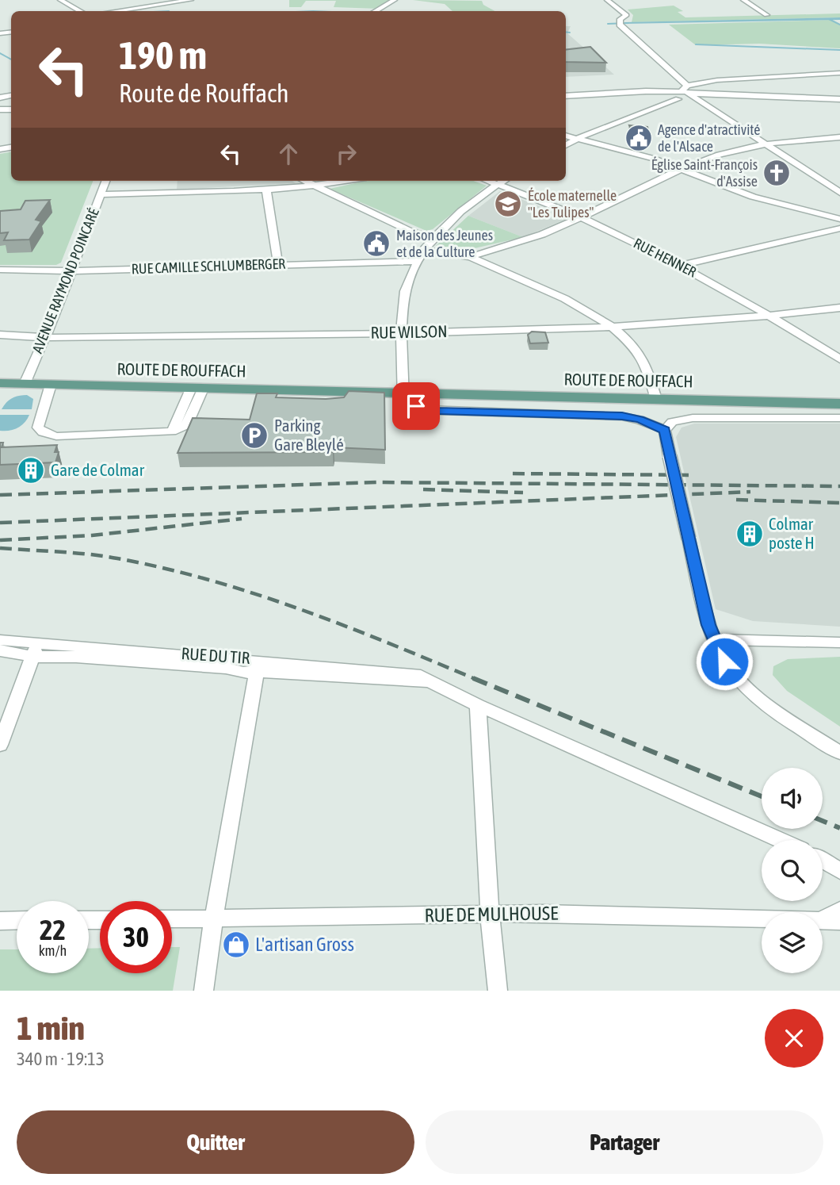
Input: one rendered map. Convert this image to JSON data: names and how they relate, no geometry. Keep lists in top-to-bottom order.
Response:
{
  "streets": {
    "main road": ["ROUTE DE ROUFFACH"],
    "street": [
      "RUE HENNER",
      "RUE CAMILLE SCHLUMBERGER",
      "AVENUE RAYMOND POINCARÉ",
      "RUE WILSON",
      "RUE DU TIR",
      "RUE DE MULHOUSE"
    ]
  },
  "crossings": [
    ["RUE HENNER", "RUE WILSON"],
    ["RUE CAMILLE SCHLUMBERGER", "AVENUE RAYMOND POINCARÉ"],
    ["AVENUE RAYMOND POINCARÉ", "RUE WILSON"],
    ["AVENUE RAYMOND POINCARÉ", "ROUTE DE ROUFFACH"]
  ],
  "places": {
    "public building": ["Agence d'atractivité de l'Alsace", "Maison des Jeunes et de la Culture"],
    "church": ["Église Saint-François d'Assise"],
    "school or university": ["École maternelle \"Les Tulipes\""],
    "parking": ["Parking Gare Bleylé"],
    "building": ["Gare de Colmar", "Colmar poste H"],
    "shop": ["L'artisan Gross"]
  },
  "page": {
    "turn": ["190 m", "Route de Rouffach"],
    "speed": "22 km/h",
    "limit": "30",
    "heading": ["1 min", "340 m · 19:13"],
    "buttons": ["Quitter", "Partager"]
  }
}
